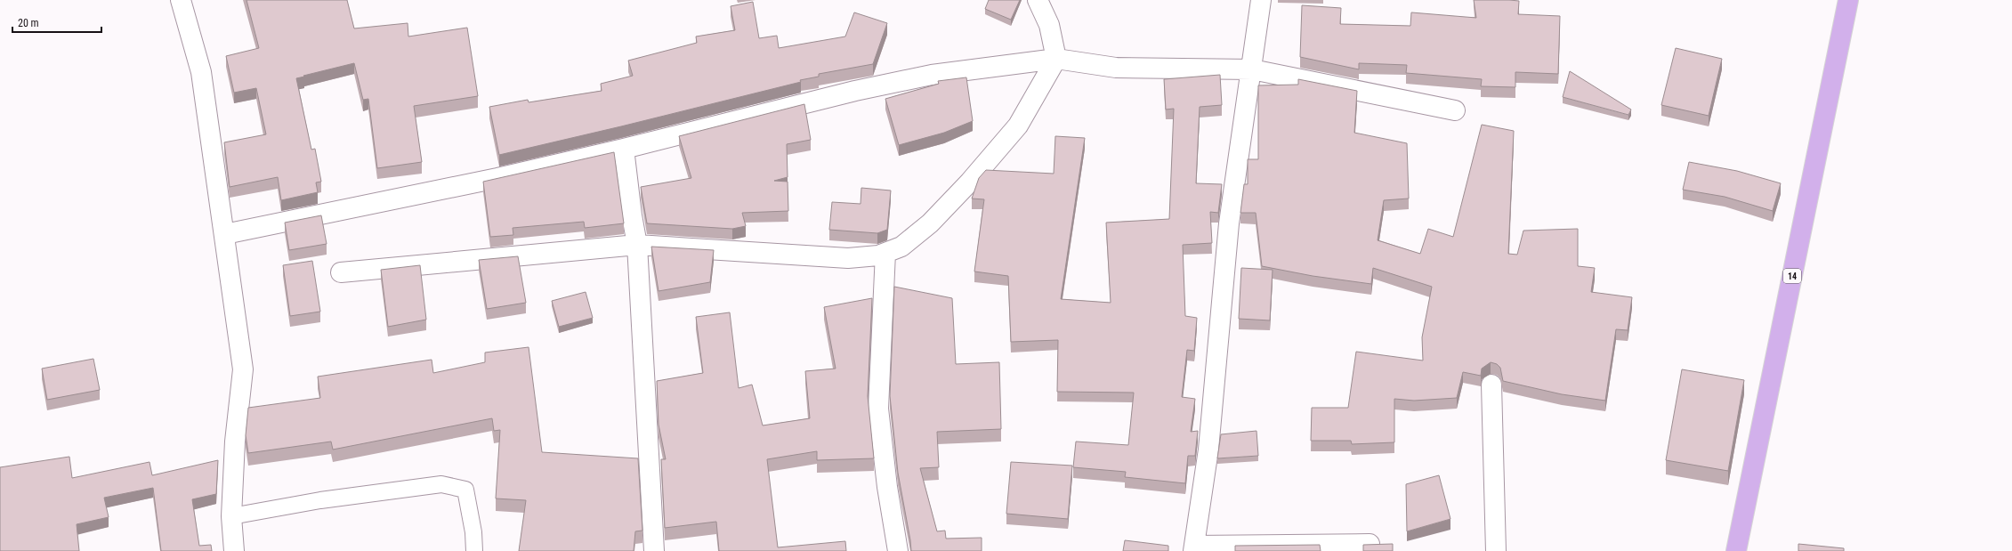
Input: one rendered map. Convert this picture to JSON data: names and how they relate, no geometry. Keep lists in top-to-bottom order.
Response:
{
  "streets": {
    "highway": ["14"]
  },
  "scale_bar": "20 m"
}
